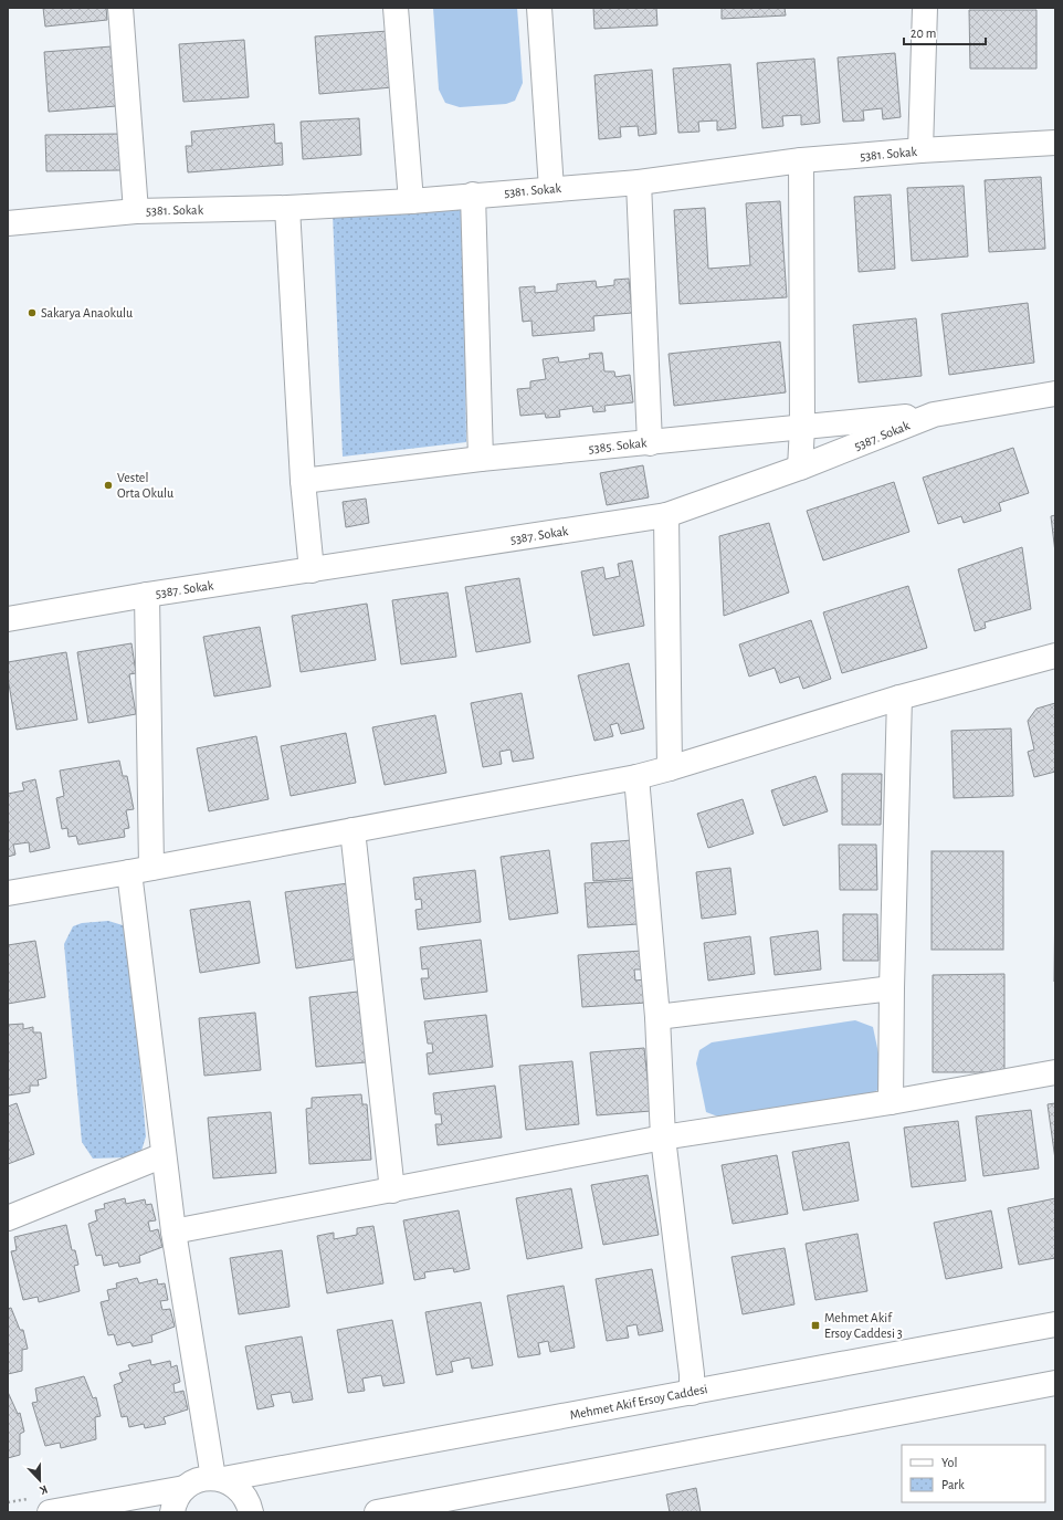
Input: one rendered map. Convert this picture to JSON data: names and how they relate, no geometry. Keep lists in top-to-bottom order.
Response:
{
  "streets": {
    "street": [
      "5381. Sokak",
      "5387. Sokak",
      "5385. Sokak",
      "Mehmet Akif Ersoy Caddesi"
    ]
  },
  "crossings": [
    ["5387. Sokak", "5385. Sokak"]
  ],
  "places": {
    "other": ["Sakarya Anaokulu", "Vestel Orta Okulu"],
    "transit": ["Mehmet Akif Ersoy Caddesi 3"]
  },
  "legend": ["Yol", "Park"],
  "scale_bar": "20 m",
  "north": "bottom"
}
